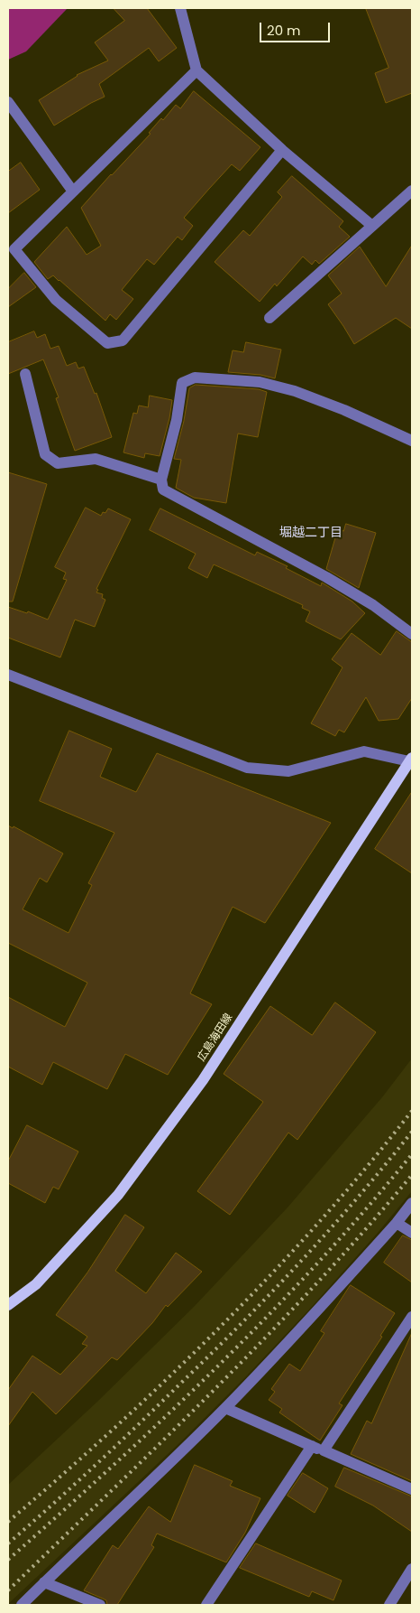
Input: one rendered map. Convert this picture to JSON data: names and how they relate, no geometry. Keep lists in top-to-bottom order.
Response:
{
  "streets": {
    "main road": ["広島海田線"]
  },
  "districts": ["堀越二丁目"],
  "scale_bar": "20 m"
}
